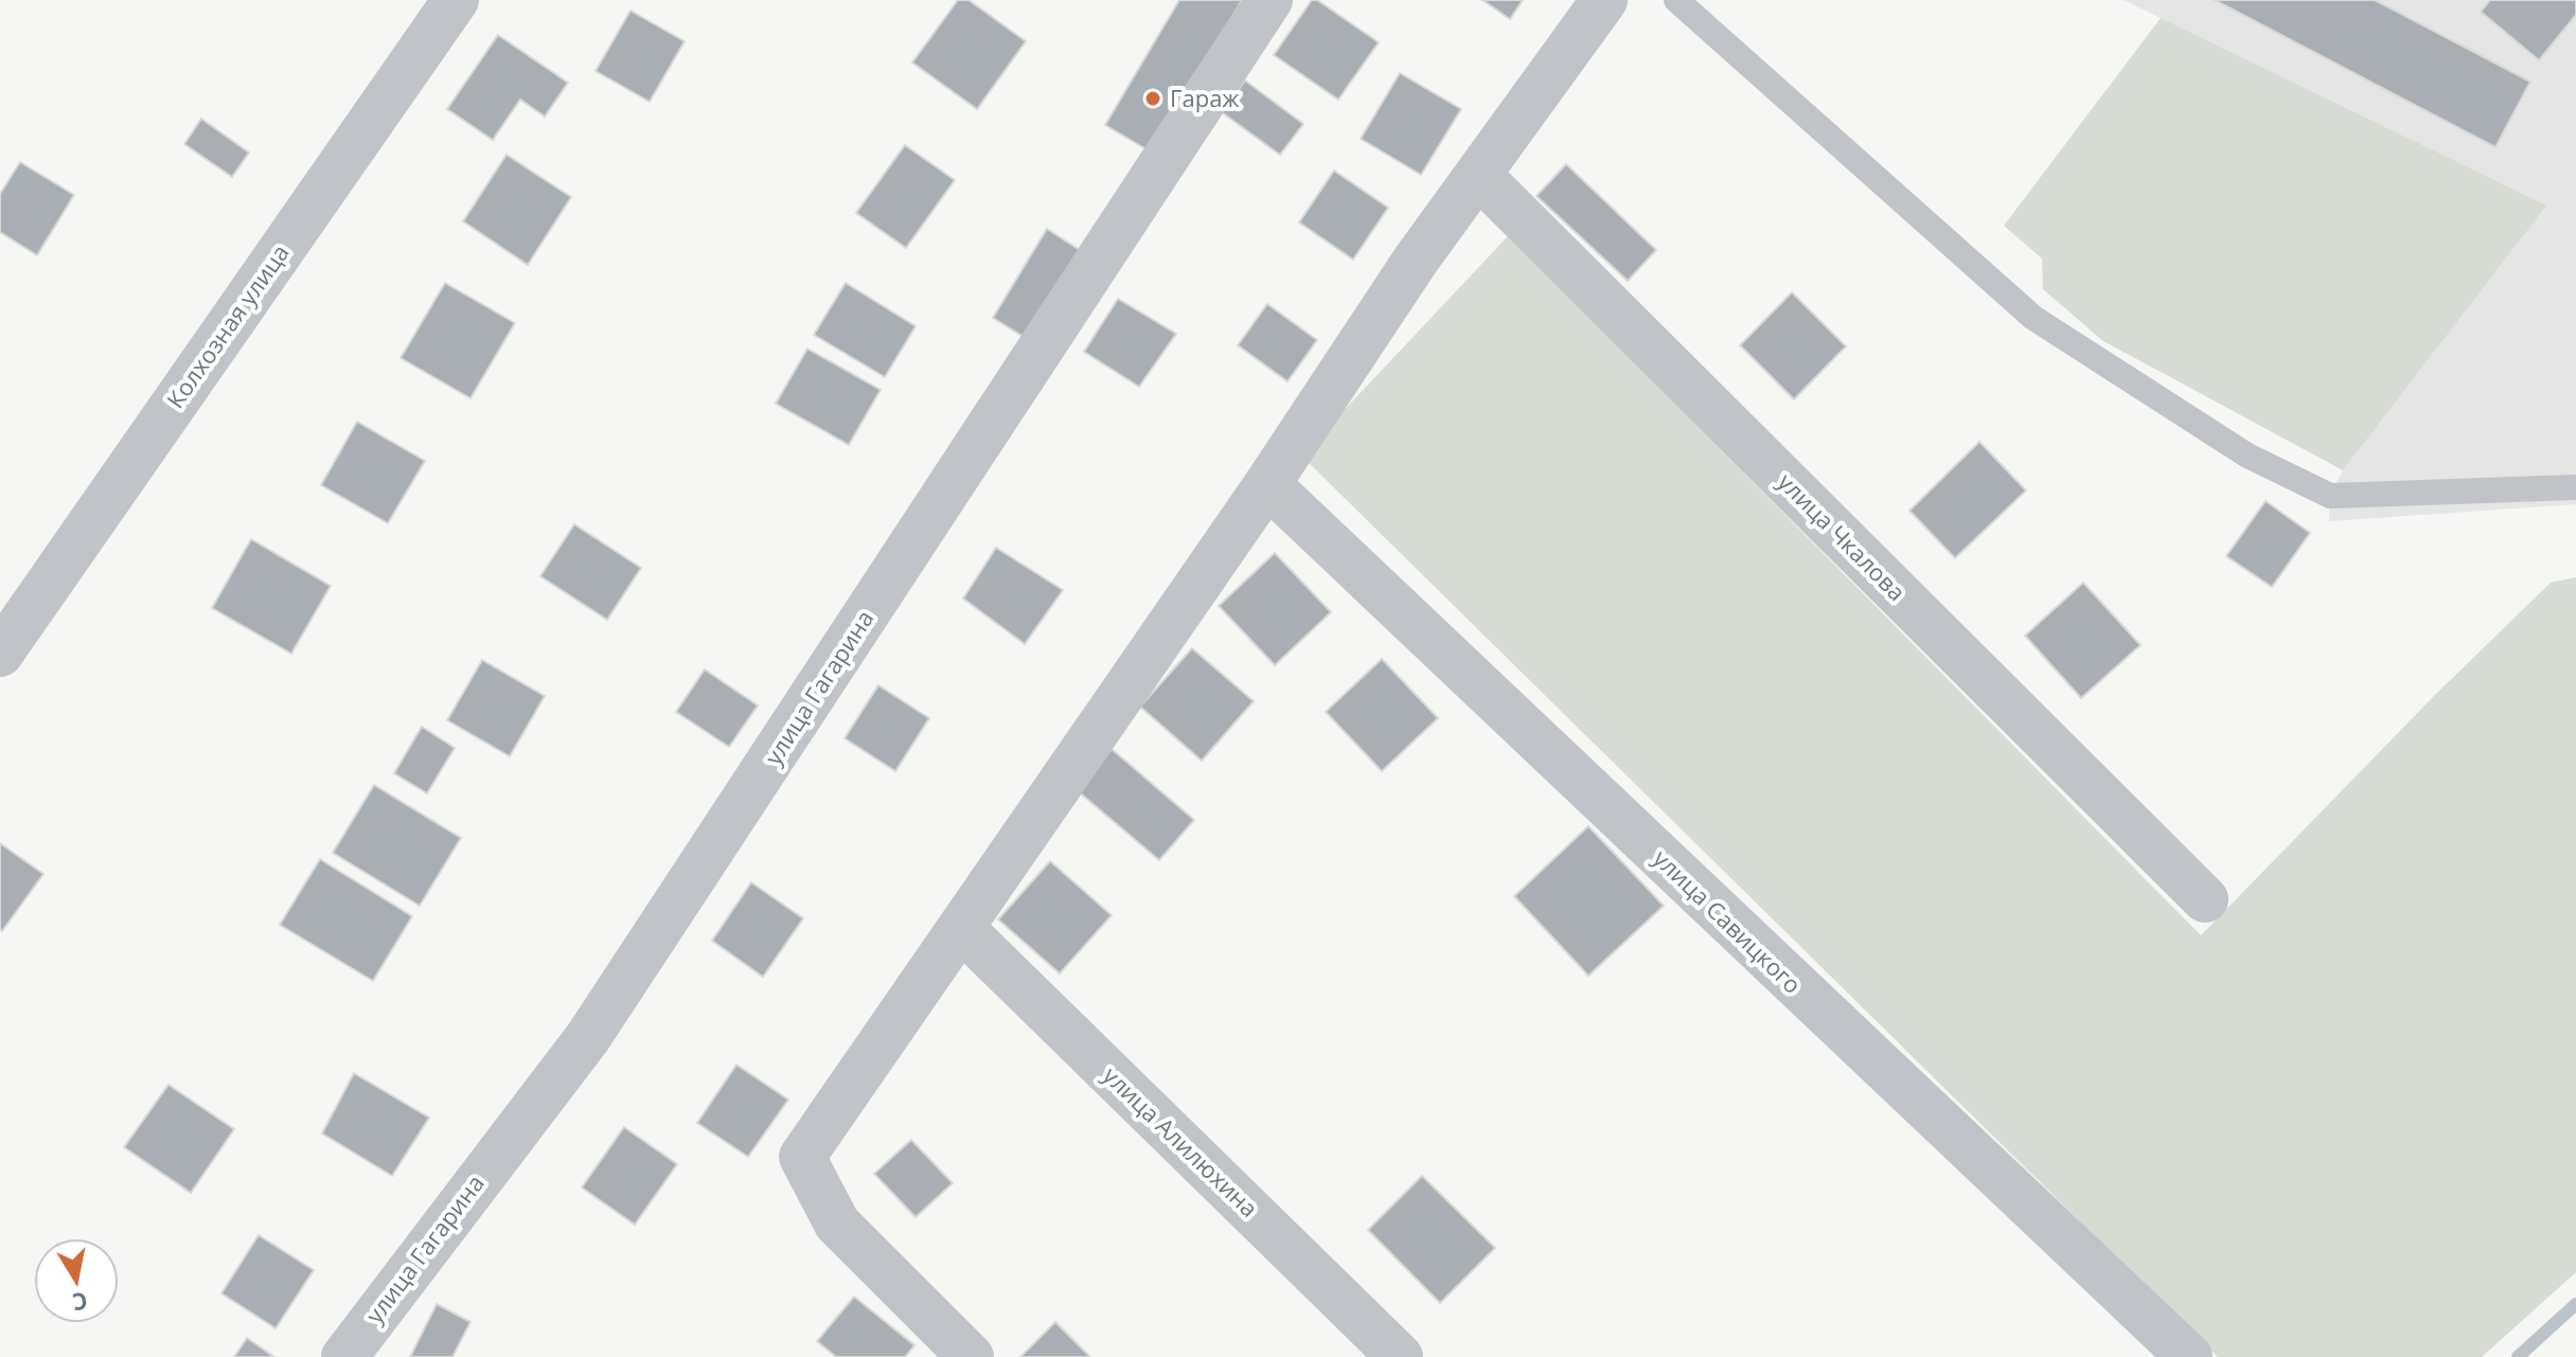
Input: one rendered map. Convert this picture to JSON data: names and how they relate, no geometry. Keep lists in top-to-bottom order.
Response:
{
  "streets": {
    "street": [
      "Колхозная улица",
      "улица Чкалова",
      "улица Гагарина",
      "улица Савицкого",
      "улица Алилюхина"
    ]
  },
  "places": ["Гараж"],
  "north": "bottom"
}
